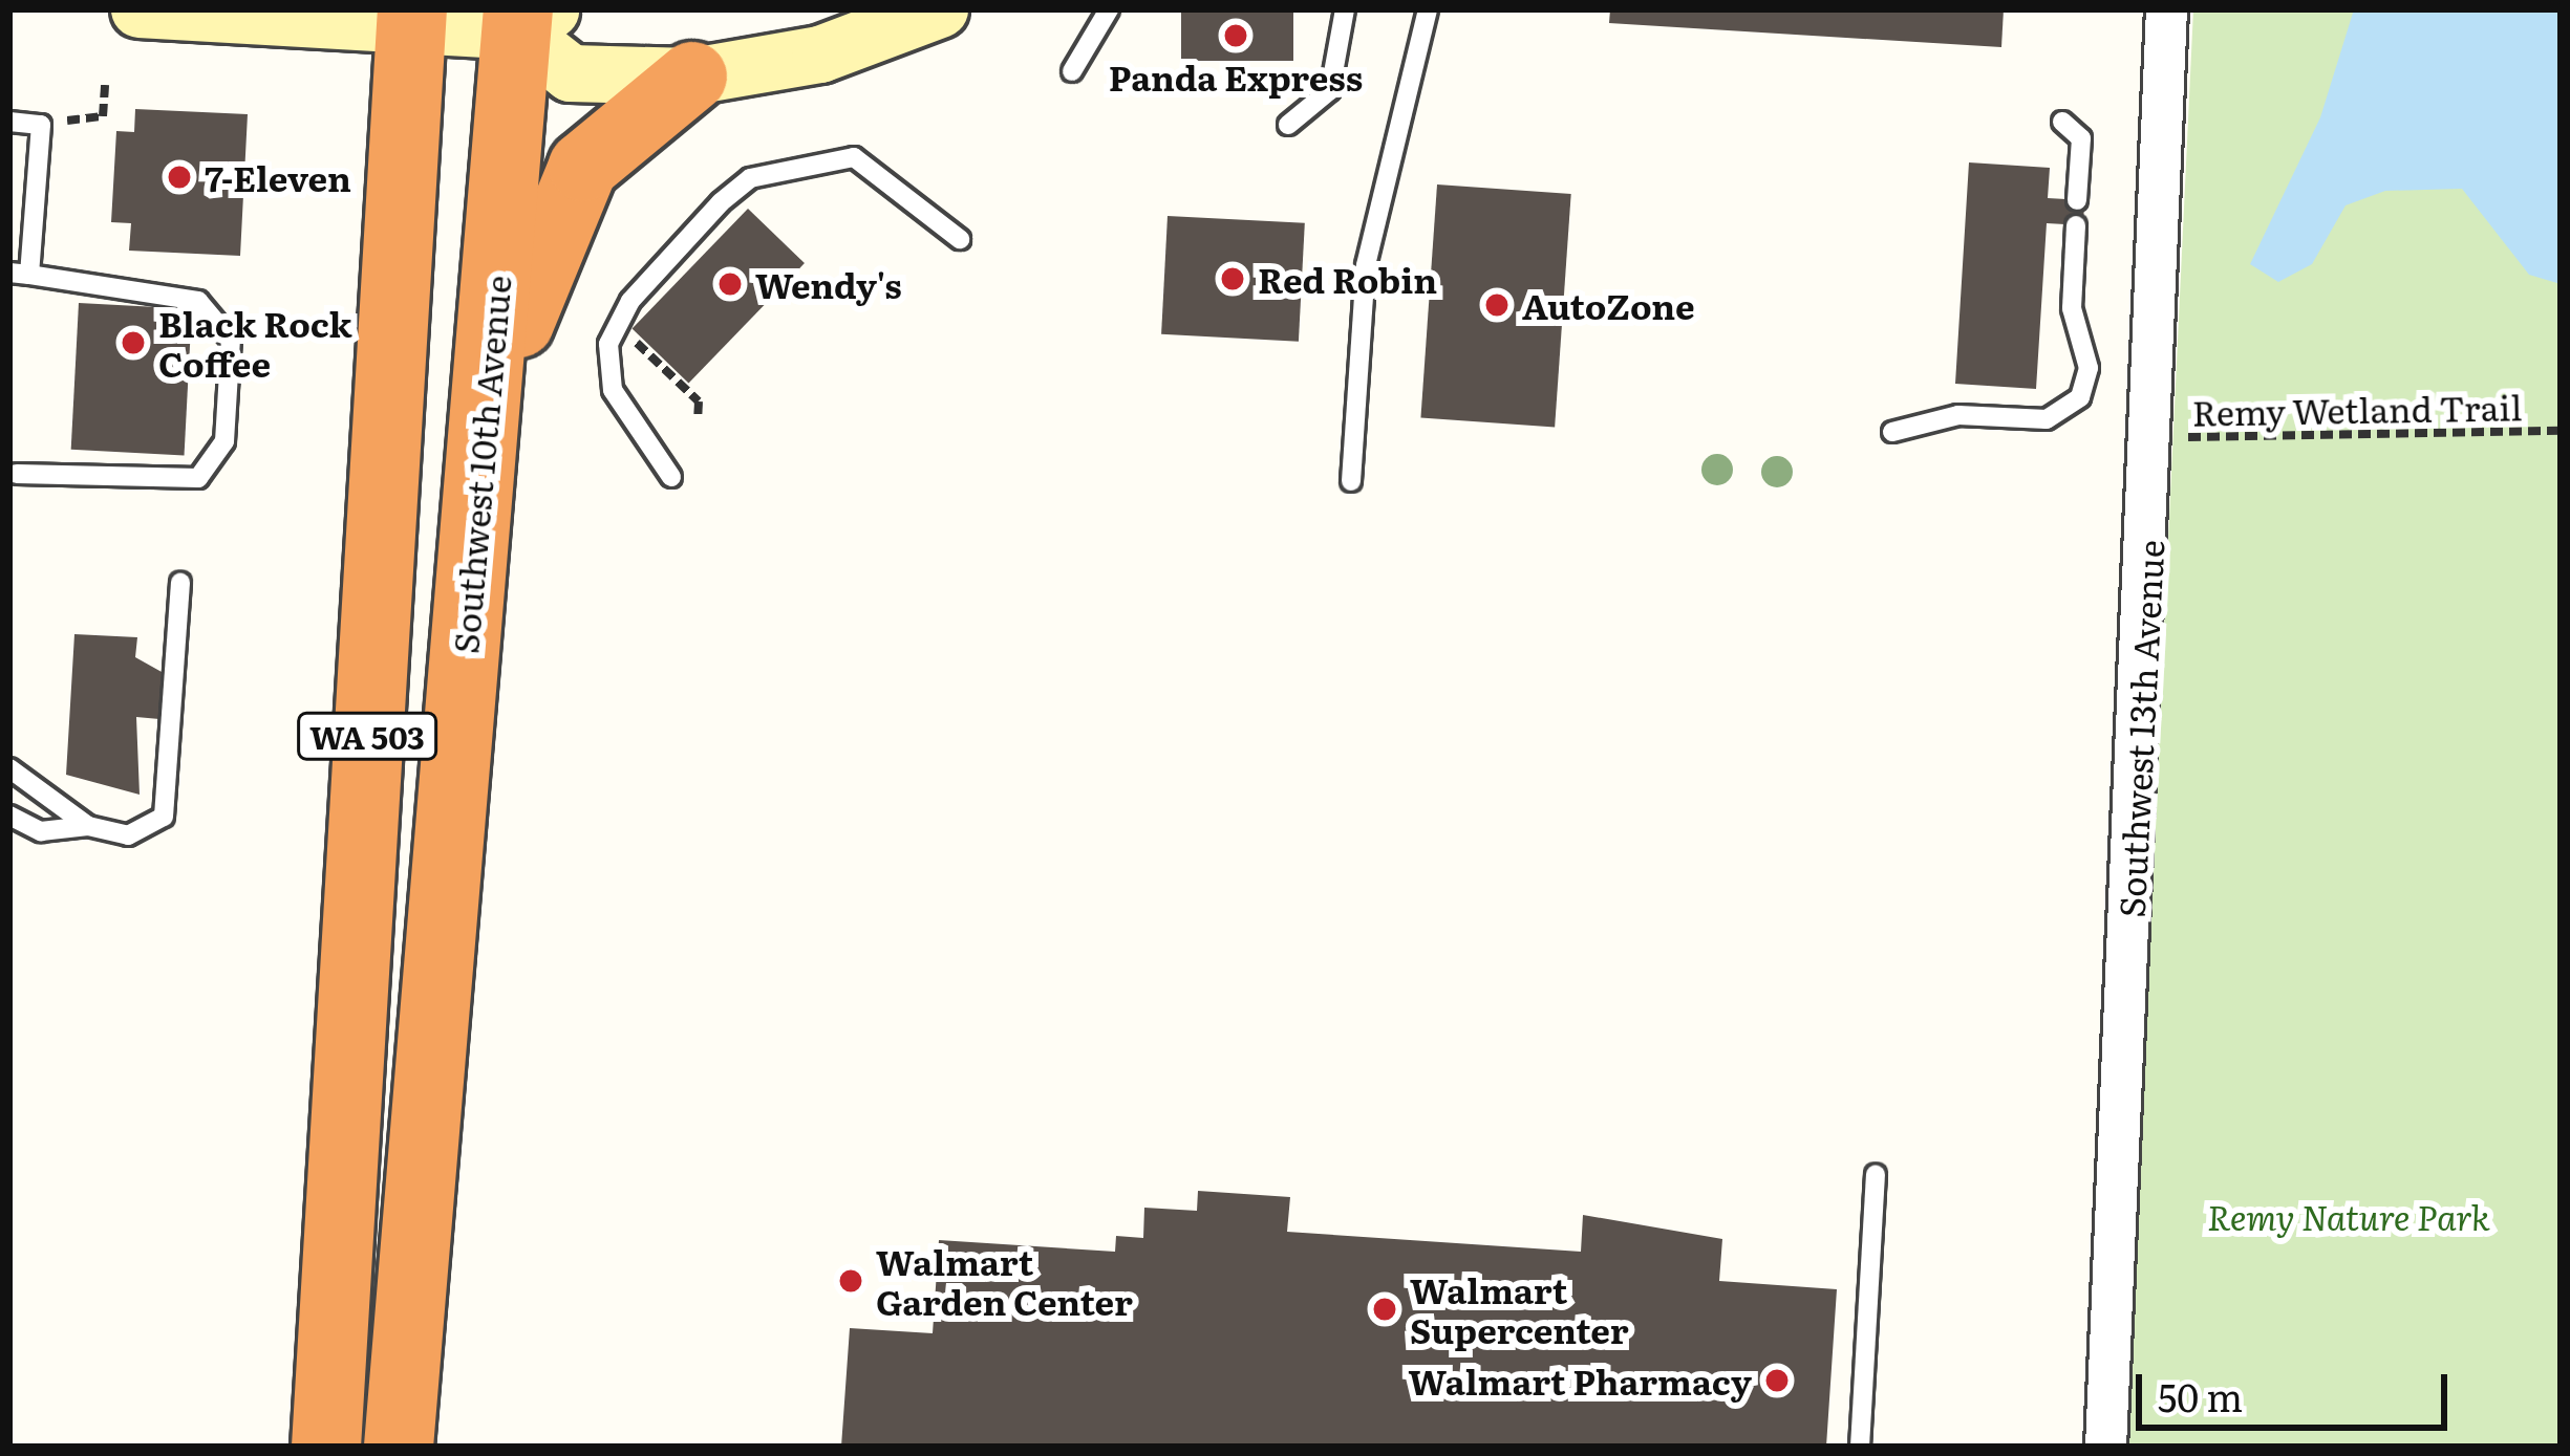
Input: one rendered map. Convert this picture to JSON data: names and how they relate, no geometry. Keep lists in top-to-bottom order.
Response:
{
  "streets": {
    "highway": ["Southwest 10th Avenue", "WA 503"],
    "street": ["Southwest 13th Avenue"],
    "path": ["Remy Wetland Trail"]
  },
  "crossings": [
    ["Remy Wetland Trail", "Southwest 13th Avenue"]
  ],
  "parks": ["Remy Nature Park"],
  "places": [
    "Panda Express",
    "7-Eleven",
    "Red Robin",
    "Wendy's",
    "AutoZone",
    "Black Rock Coffee",
    "Walmart Garden Center",
    "Walmart Supercenter",
    "Walmart Pharmacy"
  ],
  "scale_bar": "50 m"
}
